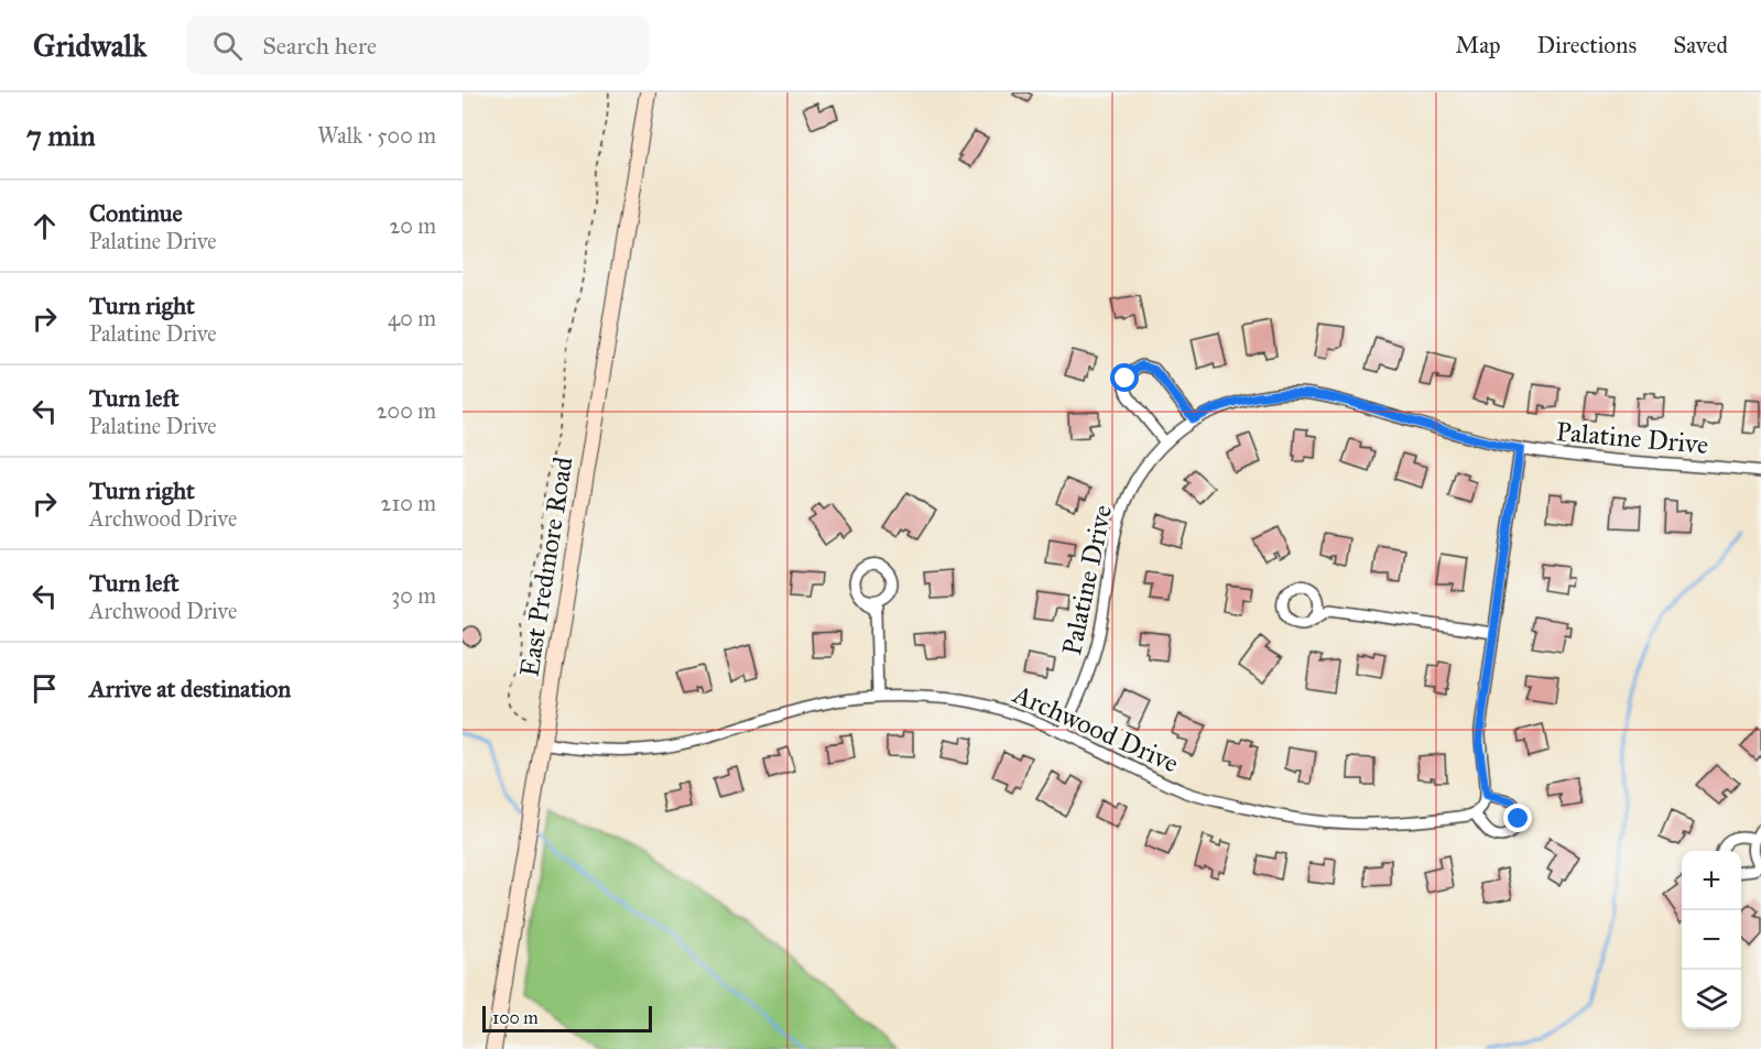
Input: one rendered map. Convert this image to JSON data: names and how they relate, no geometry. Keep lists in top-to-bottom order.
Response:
{
  "streets": {
    "street": ["Palatine Drive", "East Predmore Road", "Archwood Drive"]
  },
  "crossings": [
    ["Palatine Drive", "Archwood Drive"],
    ["East Predmore Road", "Archwood Drive"]
  ],
  "scale_bar": "100 m",
  "page": {
    "header": "Gridwalk",
    "search": "Search here",
    "nav": ["Map", "Directions", "Saved"],
    "heading": ["7 min", "Walk · 500 m"],
    "list": [
      ["Continue", "Palatine Drive", "20 m"],
      ["Turn right", "Palatine Drive", "40 m"],
      ["Turn left", "Palatine Drive", "200 m"],
      ["Turn right", "Archwood Drive", "210 m"],
      ["Turn left", "Archwood Drive", "30 m"],
      "Arrive at destination"
    ],
    "map_buttons": ["+", "−"],
    "scale": "100 m"
  }
}
